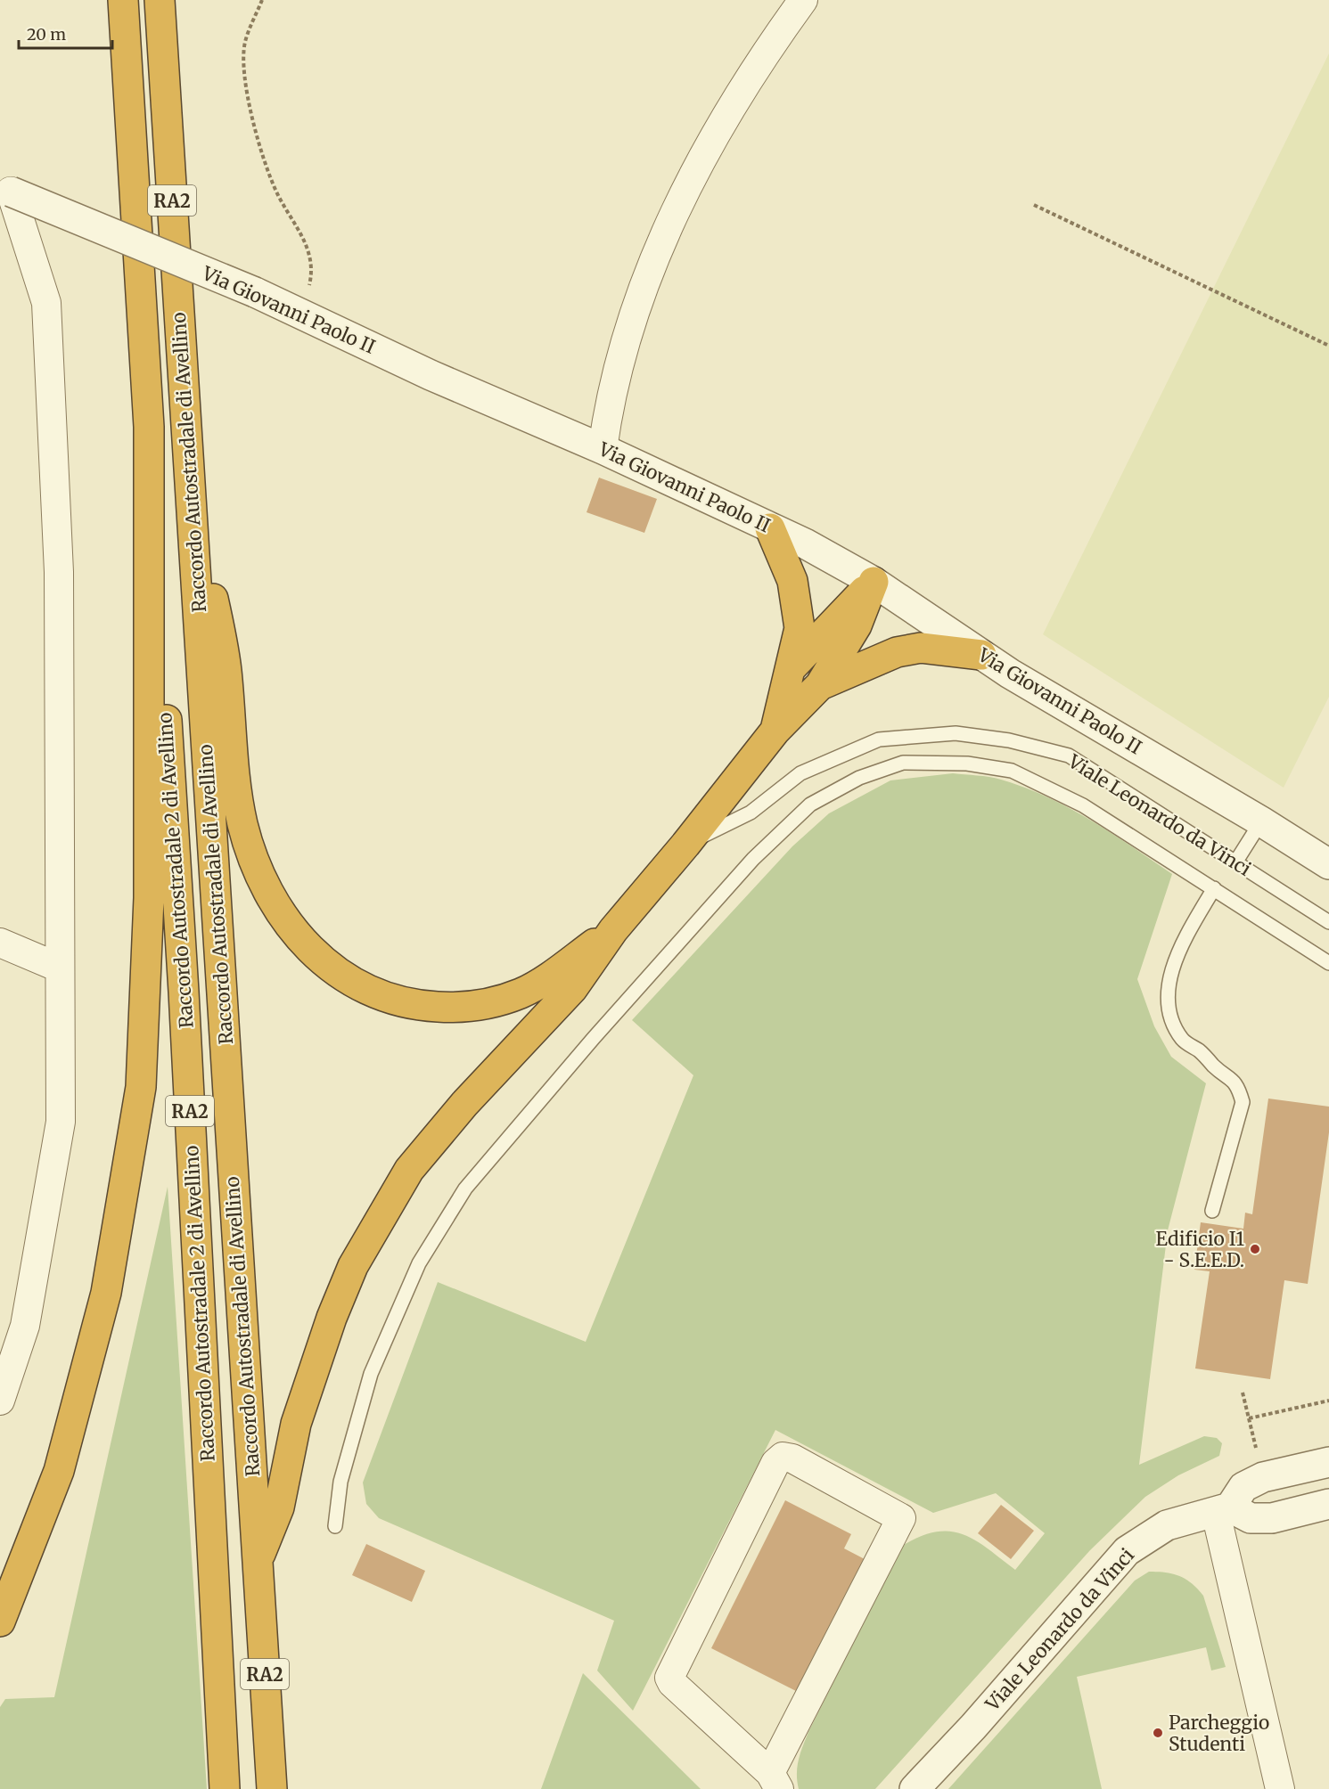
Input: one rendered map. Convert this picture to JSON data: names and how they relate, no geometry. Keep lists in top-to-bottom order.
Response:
{
  "streets": {
    "highway": ["RA2", "Raccordo Autostradale di Avellino", "Raccordo Autostradale 2 di Avellino"],
    "street": ["Via Giovanni Paolo II", "Viale Leonardo da Vinci"]
  },
  "places": ["Edificio I1 - S.E.E.D.", "Parcheggio Studenti"],
  "scale_bar": "20 m"
}
